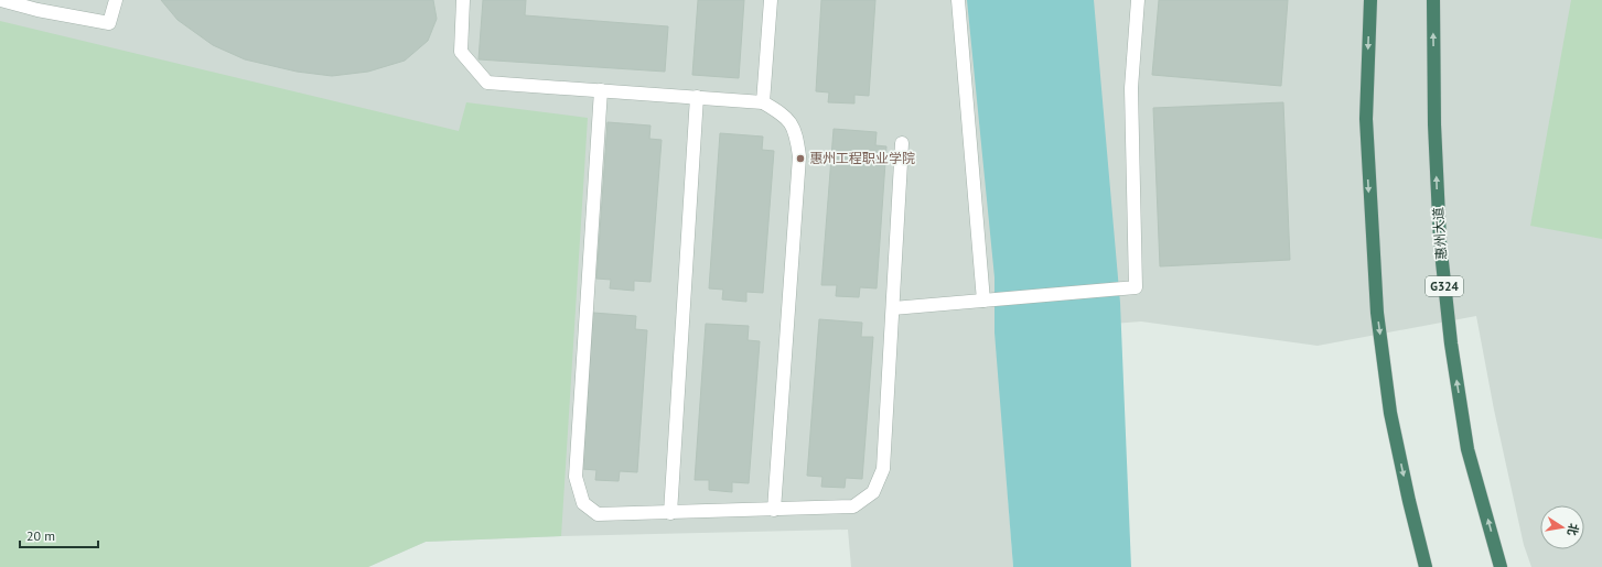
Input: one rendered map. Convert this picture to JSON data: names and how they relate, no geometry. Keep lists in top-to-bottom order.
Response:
{
  "streets": {
    "highway": ["惠州大道", "G324"]
  },
  "places": ["惠州工程职业学院"],
  "scale_bar": "20 m",
  "north": "right"
}
